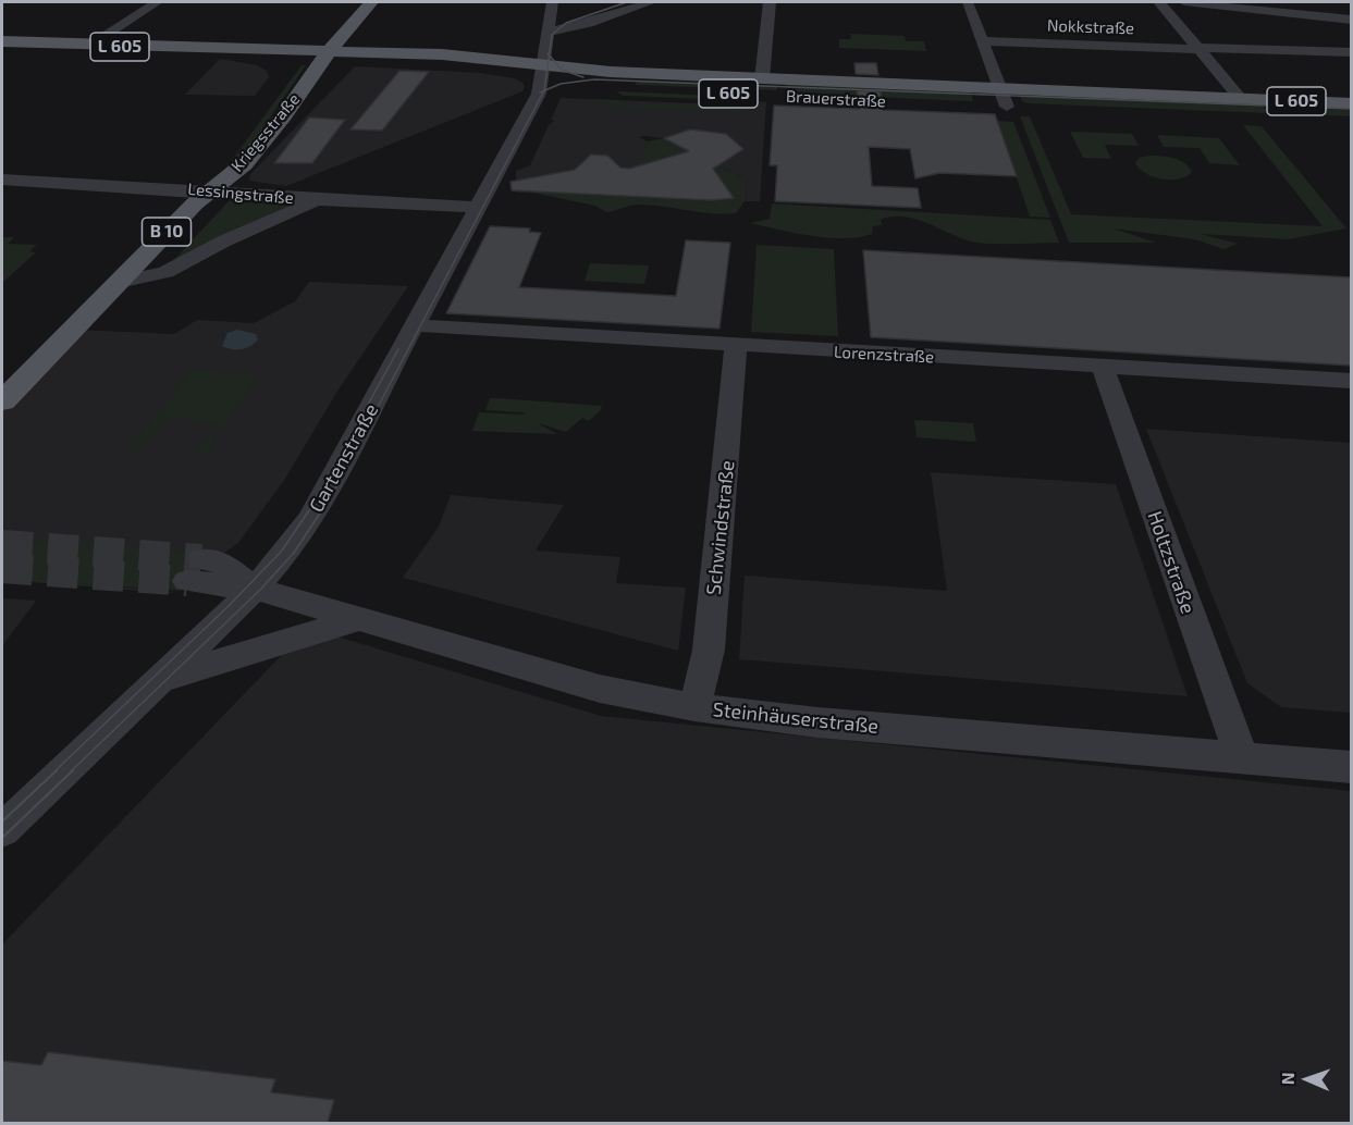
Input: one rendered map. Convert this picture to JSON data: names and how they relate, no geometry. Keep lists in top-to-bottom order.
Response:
{
  "streets": {
    "main road": [
      "L 605",
      "Brauerstraße",
      "Kriegsstraße",
      "B 10"
    ],
    "street": [
      "Nokkstraße",
      "Lessingstraße",
      "Lorenzstraße",
      "Gartenstraße",
      "Schwindstraße",
      "Holtzstraße",
      "Steinhäuserstraße"
    ]
  },
  "crossings": [
    ["L 605", "Brauerstraße"],
    ["L 605", "Kriegsstraße"],
    ["Brauerstraße", "Kriegsstraße"],
    ["Brauerstraße", "Gartenstraße"],
    ["Kriegsstraße", "Lessingstraße"],
    ["Kriegsstraße", "B 10"],
    ["Lessingstraße", "B 10"],
    ["Lessingstraße", "Gartenstraße"],
    ["Lorenzstraße", "Gartenstraße"],
    ["Lorenzstraße", "Schwindstraße"],
    ["Lorenzstraße", "Holtzstraße"],
    ["Gartenstraße", "Steinhäuserstraße"],
    ["Schwindstraße", "Steinhäuserstraße"],
    ["Holtzstraße", "Steinhäuserstraße"]
  ],
  "north": "left"
}
